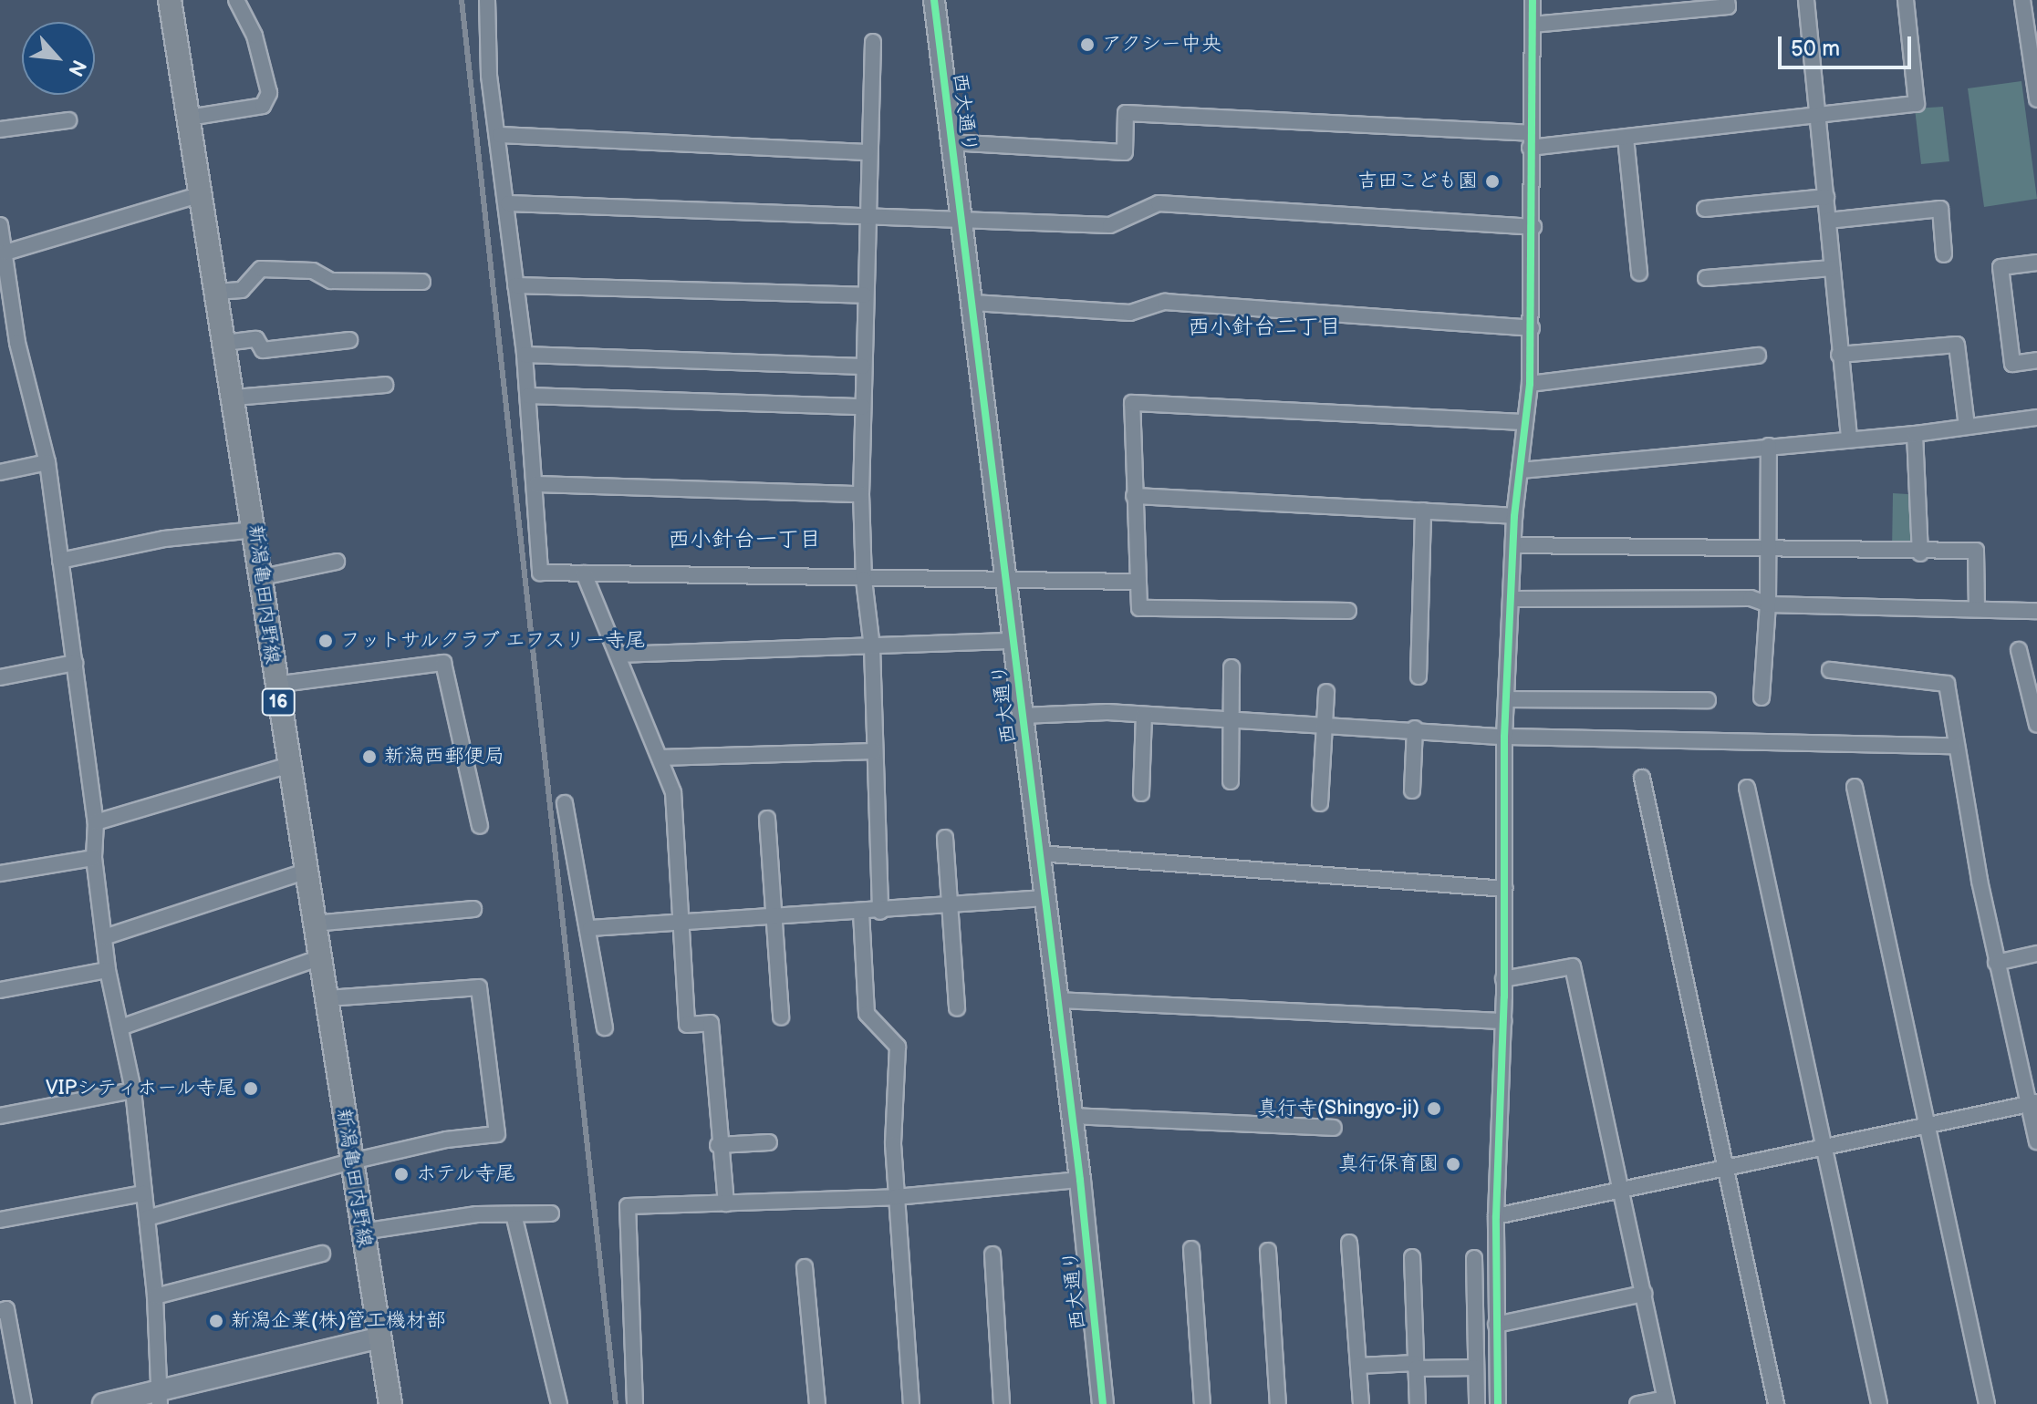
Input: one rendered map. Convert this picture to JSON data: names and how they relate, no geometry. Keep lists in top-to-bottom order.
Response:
{
  "streets": {
    "main road": ["新潟亀田内野線", "16"],
    "street": ["西大通り"]
  },
  "districts": ["西小針台二丁目", "西小針台一丁目"],
  "places": [
    "アクシー中央",
    "吉田こども園",
    "フットサルクラブ エフスリー寺尾",
    "新潟西郵便局",
    "VIPシティホール寺尾",
    "真行寺(Shingyo-ji)",
    "真行保育園",
    "ホテル寺尾",
    "新潟企業(株)管工機材部"
  ],
  "scale_bar": "50 m",
  "north": "bottom right"
}
